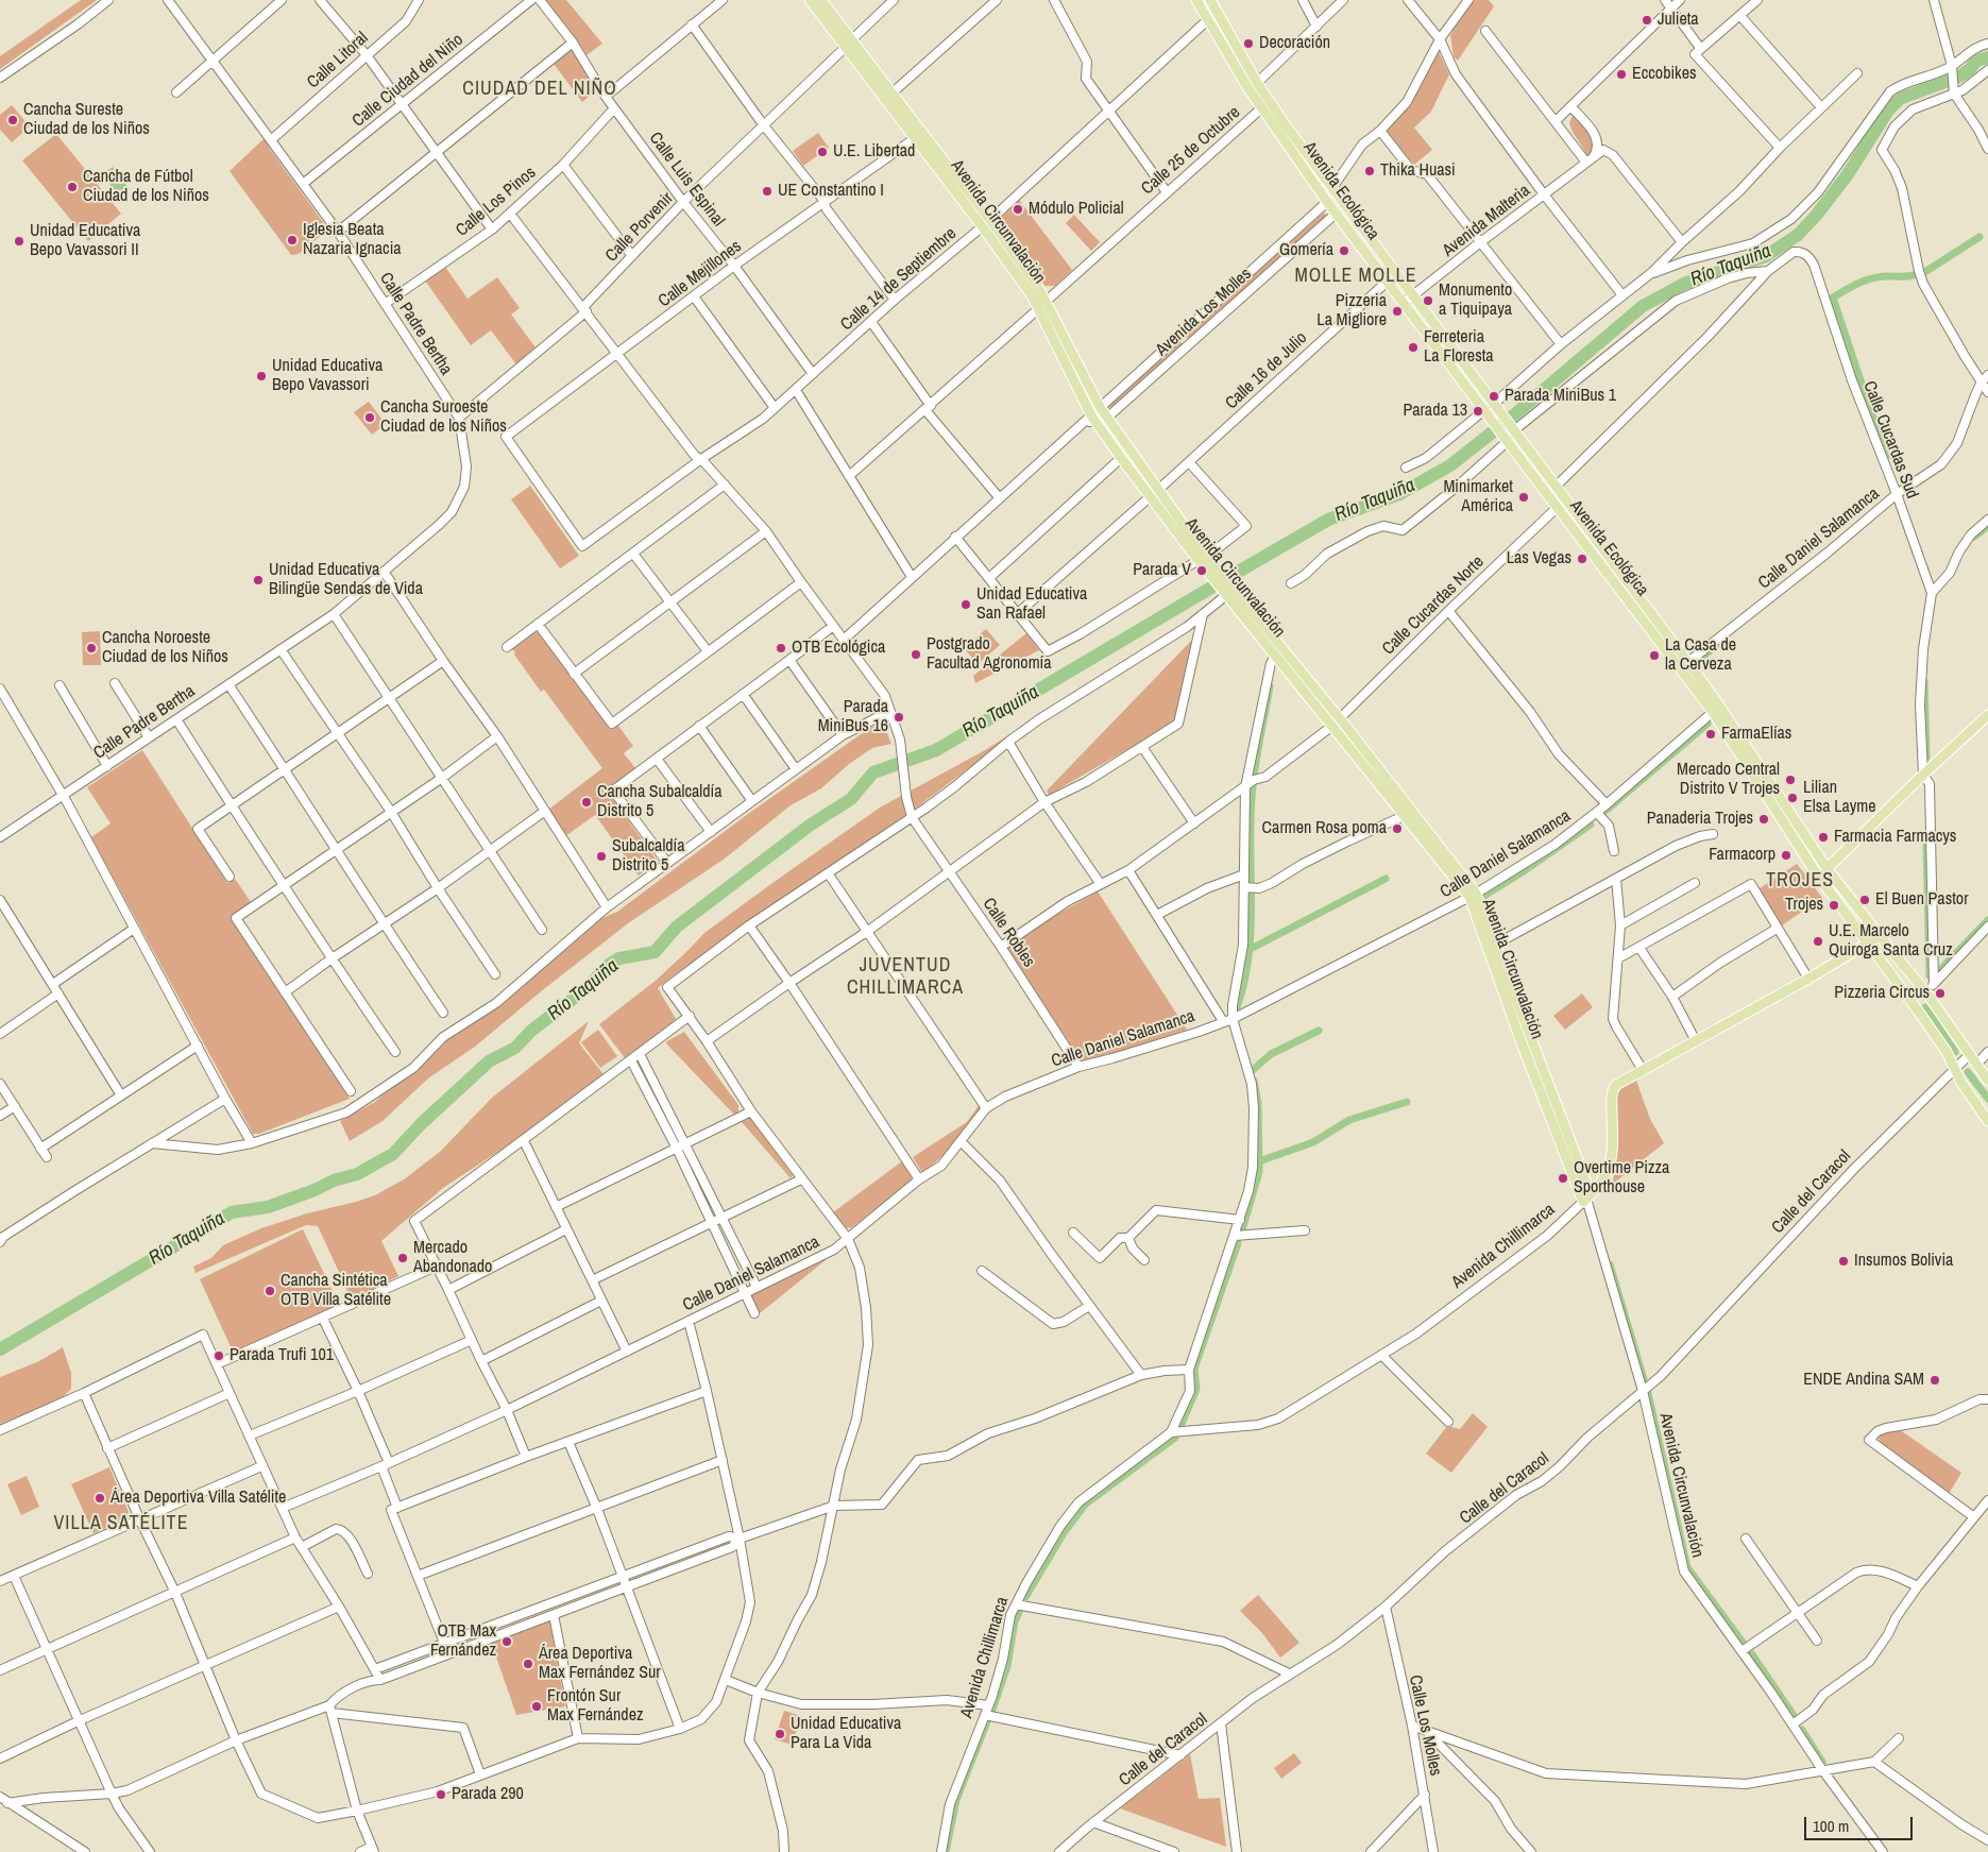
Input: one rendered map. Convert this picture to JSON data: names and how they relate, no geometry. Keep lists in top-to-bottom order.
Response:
{
  "streets": {
    "main road": ["Avenida Ecológica", "Avenida Circunvalación", "Avenida Chillimarca"],
    "street": [
      "Calle Litoral",
      "Calle Ciudad del Niño",
      "Calle 25 de Octubre",
      "Calle Luis Espinal",
      "Calle Los Pinos",
      "Avenida Malteria",
      "Calle Porvenir",
      "Calle Mejillones",
      "Calle 14 de Septiembre",
      "Avenida Los Molles",
      "Calle Padre Bertha",
      "Calle 16 de Julio",
      "Calle Cucardas Sud",
      "Calle Daniel Salamanca",
      "Calle Cucardas Norte",
      "Calle Robles",
      "Calle del Caracol",
      "Calle Los Molles"
    ]
  },
  "crossings": [
    ["Calle Litoral", "Calle Padre Bertha"],
    ["Calle Ciudad del Niño", "Calle Padre Bertha"],
    ["Calle 25 de Octubre", "Avenida Ecológica"],
    ["Calle 25 de Octubre", "Avenida Circunvalación"],
    ["Calle Luis Espinal", "Calle Los Pinos"],
    ["Calle Luis Espinal", "Calle Porvenir"],
    ["Calle Luis Espinal", "Calle Mejillones"],
    ["Calle Luis Espinal", "Calle 14 de Septiembre"],
    ["Avenida Ecológica", "Avenida Malteria"],
    ["Avenida Ecológica", "Calle 14 de Septiembre"],
    ["Avenida Ecológica", "Avenida Los Molles"],
    ["Avenida Ecológica", "Calle 16 de Julio"],
    ["Avenida Ecológica", "Calle Cucardas Sud"],
    ["Avenida Ecológica", "Calle Daniel Salamanca"],
    ["Avenida Ecológica", "Calle Cucardas Norte"],
    ["Avenida Ecológica", "Calle del Caracol"],
    ["Avenida Ecológica", "Avenida Chillimarca"],
    ["Calle Los Pinos", "Calle Padre Bertha"],
    ["Avenida Circunvalación", "Calle Porvenir"],
    ["Avenida Circunvalación", "Calle Mejillones"],
    ["Avenida Circunvalación", "Calle 14 de Septiembre"],
    ["Avenida Circunvalación", "Avenida Los Molles"],
    ["Avenida Circunvalación", "Calle 16 de Julio"],
    ["Avenida Circunvalación", "Calle Daniel Salamanca"],
    ["Avenida Circunvalación", "Calle Cucardas Norte"],
    ["Avenida Circunvalación", "Calle del Caracol"],
    ["Avenida Circunvalación", "Avenida Chillimarca"],
    ["Calle Porvenir", "Calle Padre Bertha"],
    ["Calle Mejillones", "Calle 14 de Septiembre"],
    ["Calle Cucardas Sud", "Calle Daniel Salamanca"],
    ["Calle Daniel Salamanca", "Calle Robles"],
    ["Calle Daniel Salamanca", "Avenida Chillimarca"],
    ["Calle Cucardas Norte", "Calle Robles"],
    ["Calle del Caracol", "Calle Los Molles"]
  ],
  "districts": [
    "CIUDAD DEL NIÑO",
    "MOLLE MOLLE",
    "TROJES",
    "JUVENTUD CHILLIMARCA",
    "VILLA SATÉLITE"
  ],
  "water": ["Río Taquiña"],
  "places": [
    "Julieta",
    "Decoración",
    "Eccobikes",
    "Cancha Sureste Ciudad de los Niños",
    "U.E. Libertad",
    "Thika Huasi",
    "Cancha de Fútbol Ciudad de los Niños",
    "UE Constantino I",
    "Módulo Policial",
    "Iglesia Beata Nazaria Ignacia",
    "Unidad Educativa Bepo Vavassori II",
    "Gomería",
    "Monumento a Tiquipaya",
    "Pizzeria La Migliore",
    "Ferreteria La Floresta",
    "Unidad Educativa Bepo Vavassori",
    "Parada MiniBus 1",
    "Parada 13",
    "Cancha Suroeste Ciudad de los Niños",
    "Minimarket América",
    "Las Vegas",
    "Parada V",
    "Unidad Educativa Bilingüe Sendas de Vida",
    "Unidad Educativa San Rafael",
    "Cancha Noroeste Ciudad de los Niños",
    "OTB Ecológica",
    "Postgrado Facultad Agronomía",
    "La Casa de la Cerveza",
    "Parada MiniBus 16",
    "FarmaElías",
    "Mercado Central Distrito V Trojes",
    "Lilian Elsa Layme",
    "Cancha Subalcaldía Distrito 5",
    "Panaderia Trojes",
    "Carmen Rosa poma",
    "Farmacia Farmacys",
    "Farmacorp",
    "Subalcaldía Distrito 5",
    "El Buen Pastor",
    "Trojes",
    "U.E. Marcelo Quiroga Santa Cruz",
    "Pizzeria Circus",
    "Overtime Pizza Sporthouse",
    "Mercado Abandonado",
    "Insumos Bolivia",
    "Cancha Sintética OTB Villa Satélite",
    "Parada Trufi 101",
    "ENDE Andina SAM",
    "Área Deportiva Villa Satélite",
    "OTB Max Fernández",
    "Área Deportiva Max Fernández Sur",
    "Frontón Sur Max Fernández",
    "Unidad Educativa Para La Vida",
    "Parada 290"
  ],
  "scale_bar": "100 m"
}
